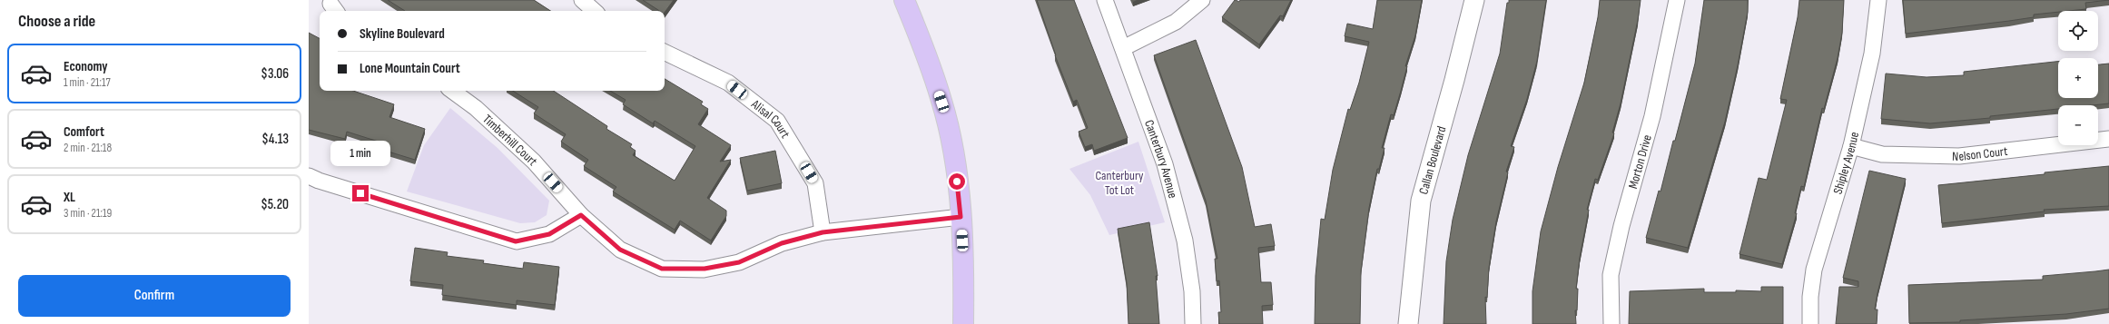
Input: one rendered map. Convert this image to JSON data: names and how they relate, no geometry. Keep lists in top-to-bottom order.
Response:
{
  "streets": {
    "street": [
      "Alisal Court",
      "Timberhill Court",
      "Nelson Court",
      "Canterbury Avenue",
      "Callan Boulevard",
      "Morton Drive",
      "Shipley Avenue"
    ]
  },
  "crossings": [
    ["Alisal Court", "Timberhill Court"],
    ["Nelson Court", "Shipley Avenue"]
  ],
  "parks": ["Canterbury Tot Lot"],
  "page": {
    "heading": "Choose a ride",
    "map_buttons": ["+", "−"],
    "banner": ["Skyline Boulevard", "Lone Mountain Court"],
    "list": [
      {
        "name": "Economy",
        "note": "1 min · 21:17",
        "value": "$3.06"
      },
      {
        "name": "Comfort",
        "note": "2 min · 21:18",
        "value": "$4.13"
      },
      {
        "name": "XL",
        "note": "3 min · 21:19",
        "value": "$5.20"
      }
    ],
    "bubble": "1 min",
    "buttons": "Confirm"
  }
}
